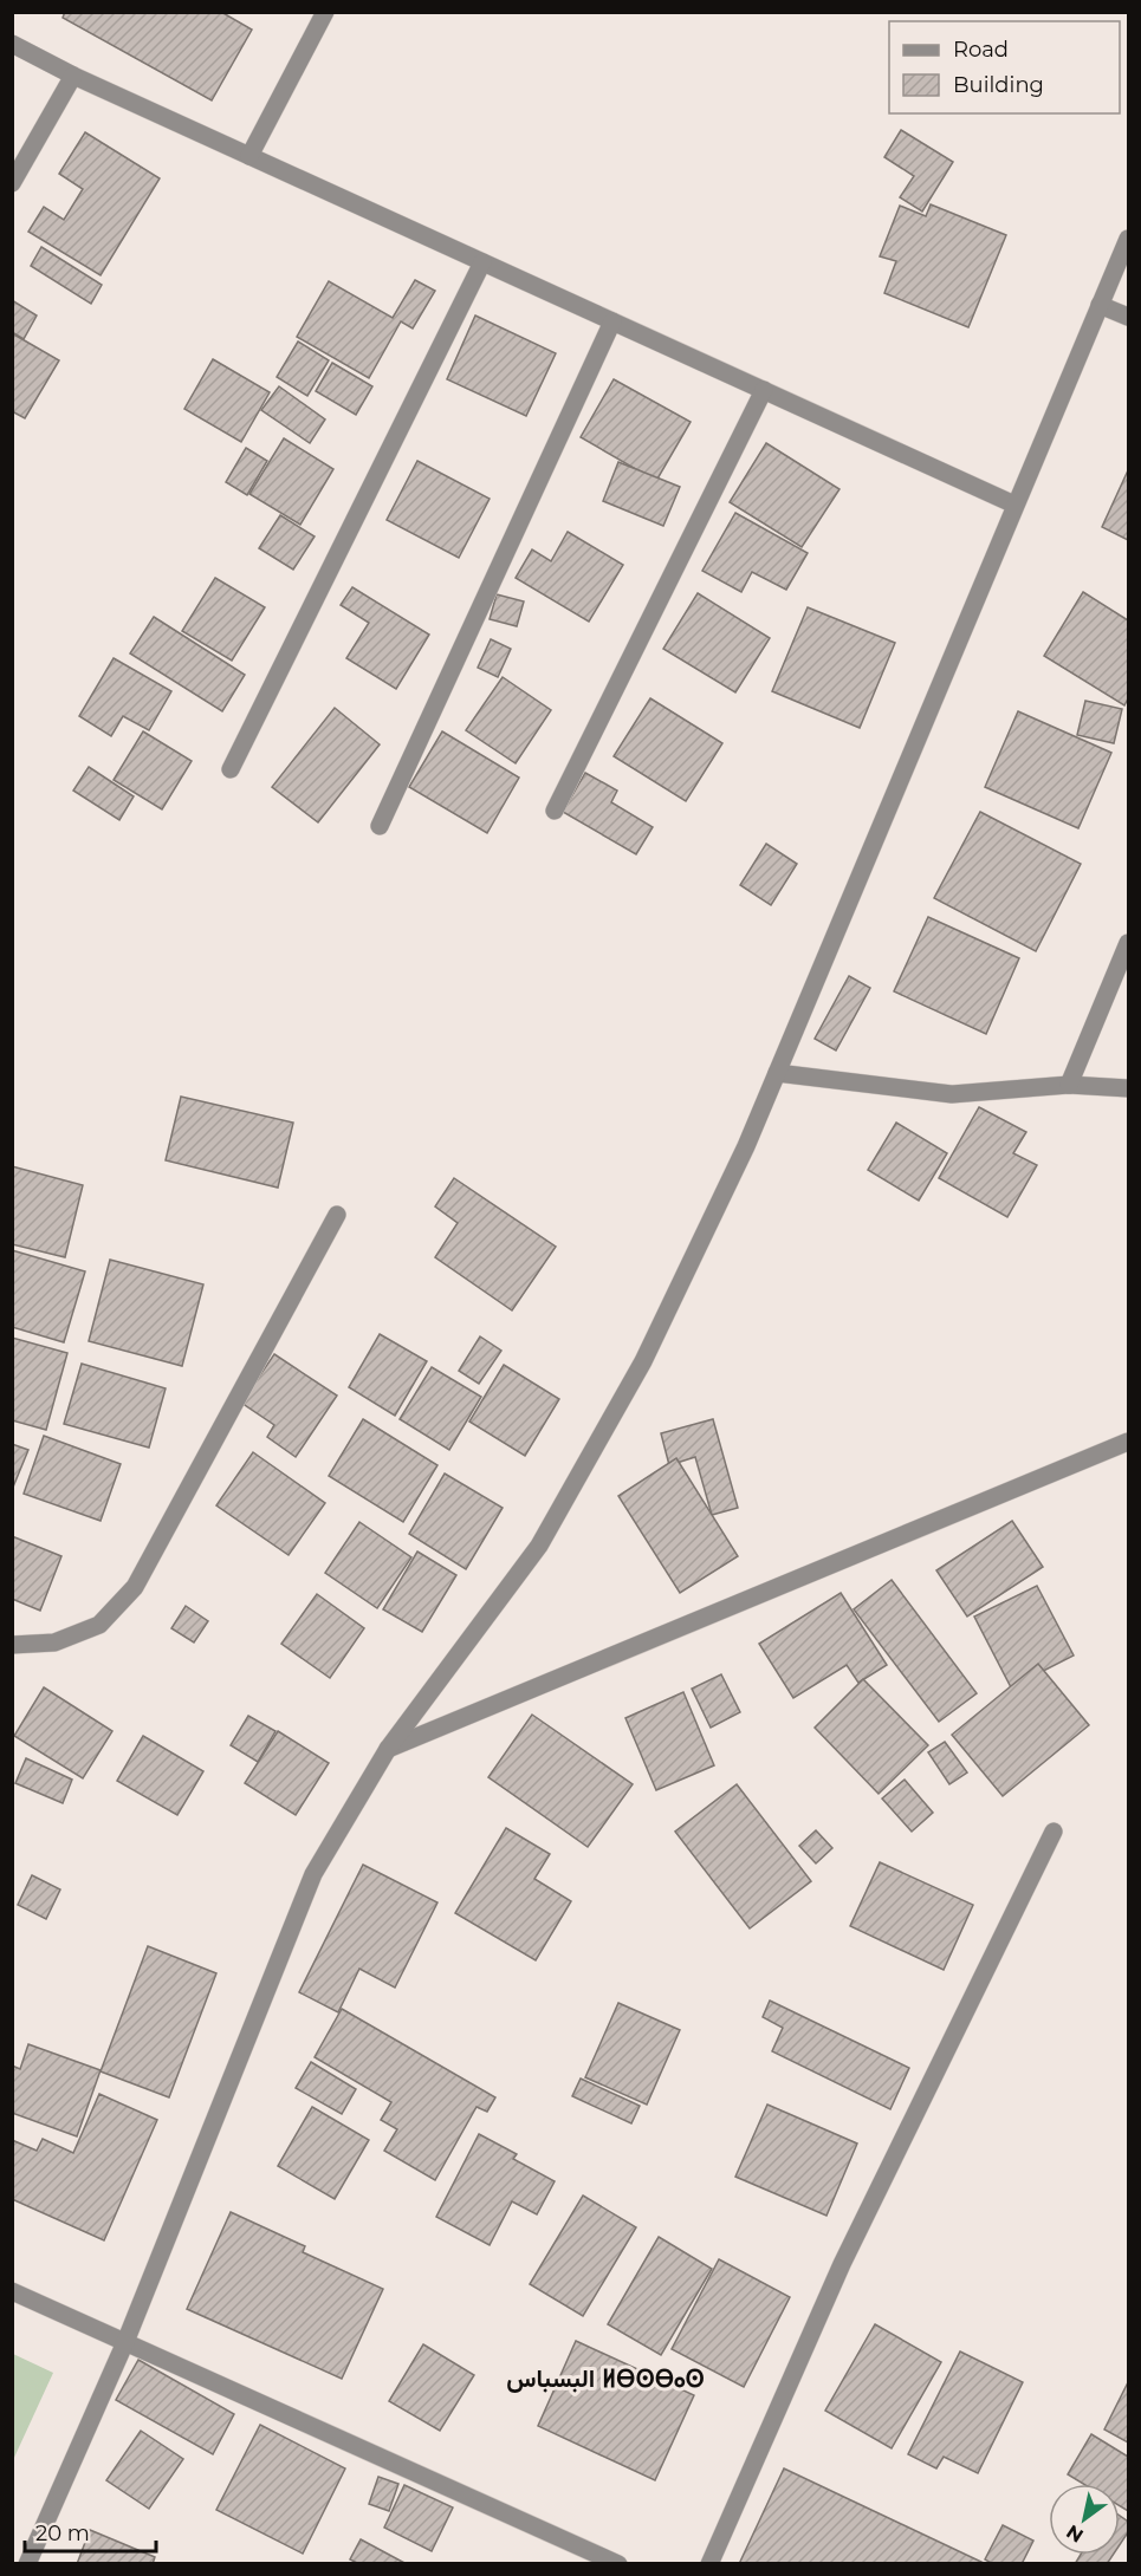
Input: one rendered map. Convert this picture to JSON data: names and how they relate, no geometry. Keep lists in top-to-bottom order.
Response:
{
  "districts": ["البسباس ⵍⴱⵙⴱⴰⵙ"],
  "legend": ["Road", "Building"],
  "scale_bar": "20 m",
  "north": "bottom left"
}
